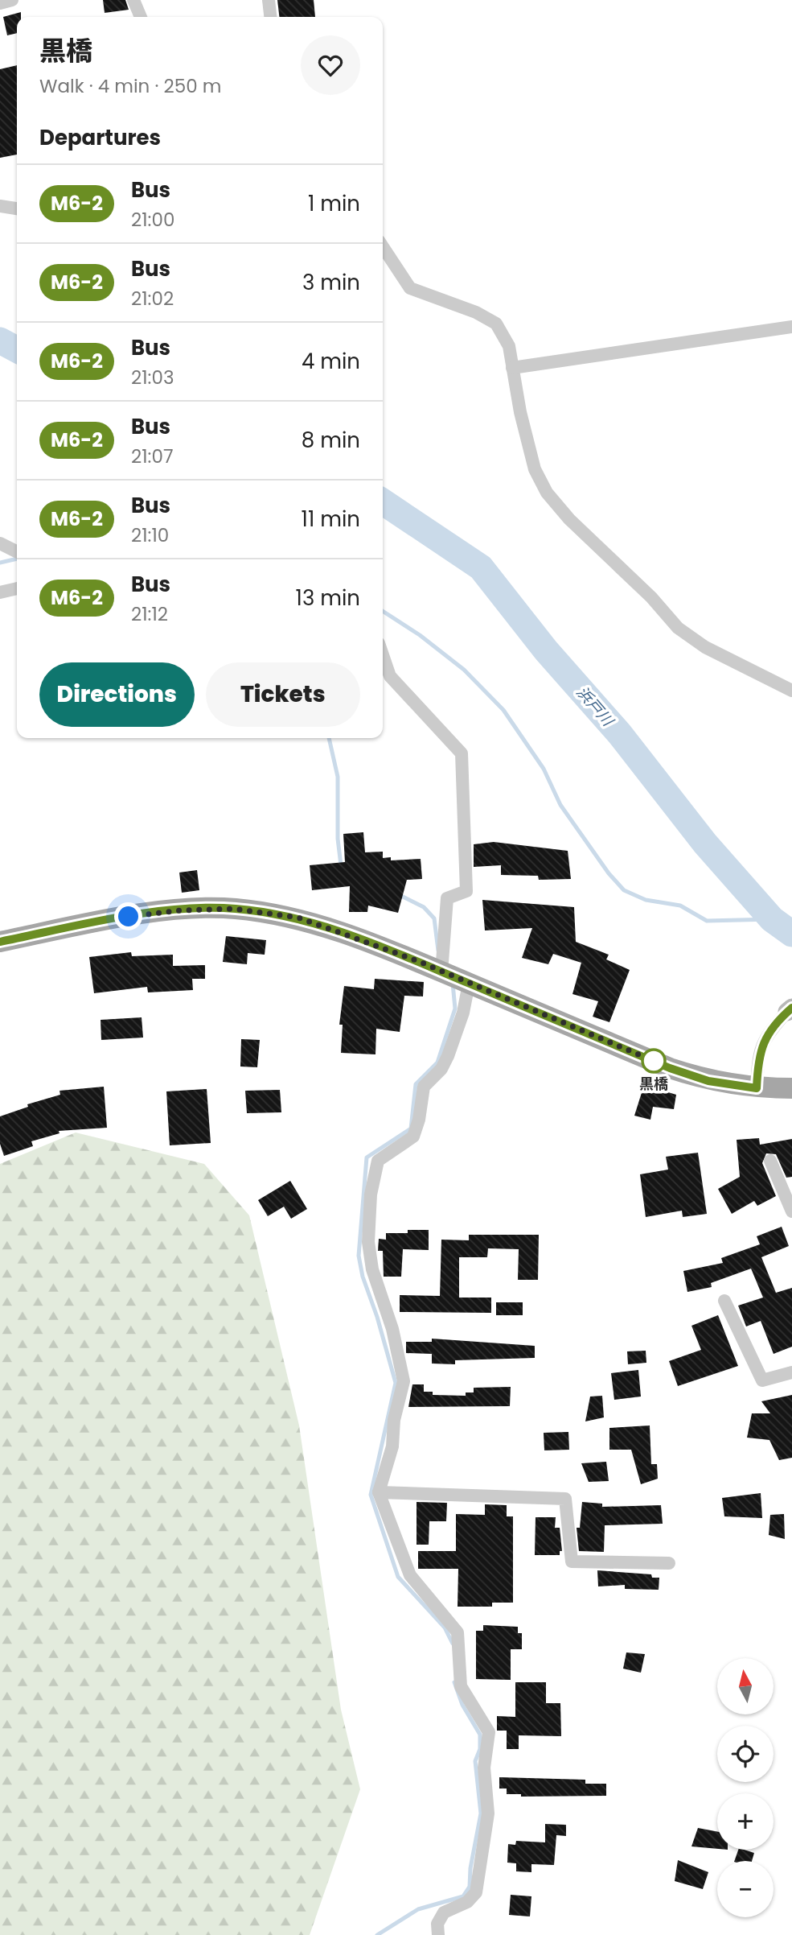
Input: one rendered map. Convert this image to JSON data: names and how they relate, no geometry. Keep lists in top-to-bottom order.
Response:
{
  "water": ["浜戸川"],
  "places": ["黒橋"],
  "lines": ["bus line M6-2"],
  "north": "top",
  "page": {
    "heading": [
      ["黒橋", "Walk · 4 min · 250 m"],
      "Departures"
    ],
    "list": [
      {
        "mark": "M6-2",
        "name": "Bus",
        "note": "21:00",
        "value": "1 min"
      },
      {
        "mark": "M6-2",
        "name": "Bus",
        "note": "21:02",
        "value": "3 min"
      },
      {
        "mark": "M6-2",
        "name": "Bus",
        "note": "21:03",
        "value": "4 min"
      },
      {
        "mark": "M6-2",
        "name": "Bus",
        "note": "21:07",
        "value": "8 min"
      },
      {
        "mark": "M6-2",
        "name": "Bus",
        "note": "21:10",
        "value": "11 min"
      },
      {
        "mark": "M6-2",
        "name": "Bus",
        "note": "21:12",
        "value": "13 min"
      }
    ],
    "buttons": ["Directions", "Tickets"],
    "map_buttons": ["+", "−"]
  }
}
